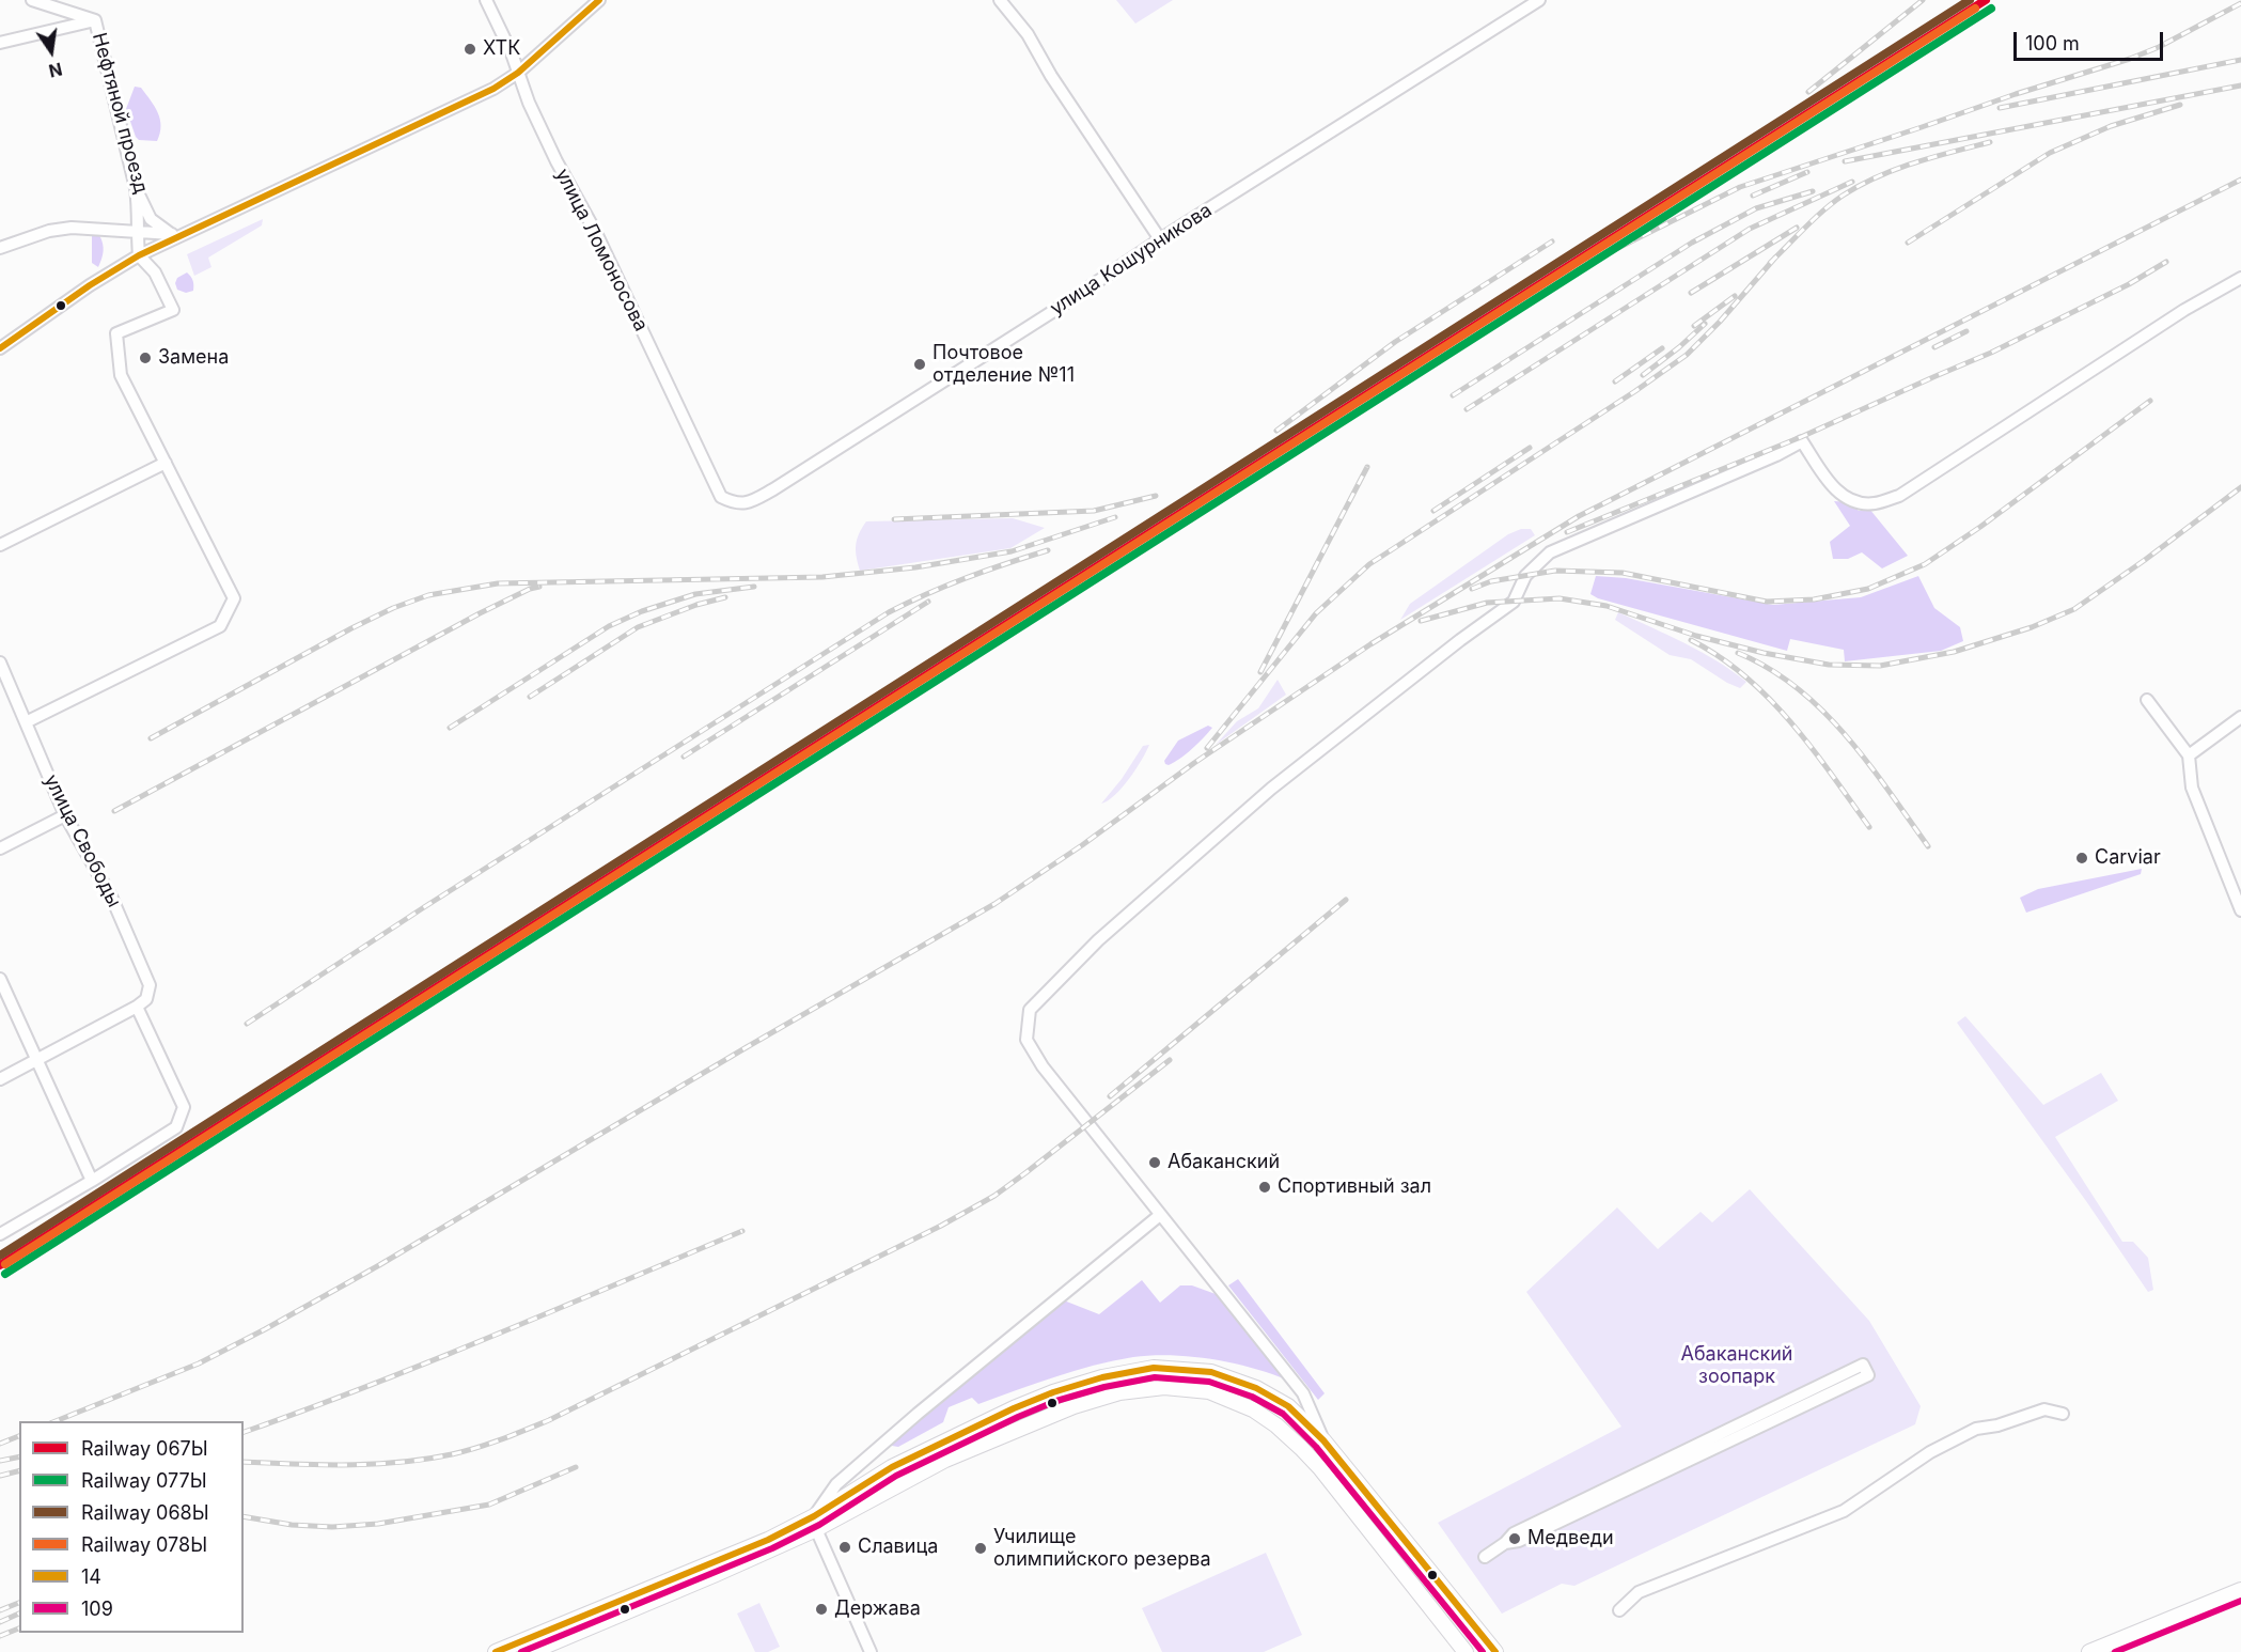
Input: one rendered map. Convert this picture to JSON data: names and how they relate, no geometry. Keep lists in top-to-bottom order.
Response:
{
  "streets": {
    "street": [
      "Нефтяной проезд",
      "улица Ломоносова",
      "улица Кошурникова",
      "улица Свободы"
    ]
  },
  "crossings": [
    ["улица Ломоносова", "улица Кошурникова"]
  ],
  "parks": ["Абаканский зоопарк"],
  "places": [
    "ХТК",
    "Замена",
    "Почтовое отделение №11",
    "Carviar",
    "Абаканский",
    "Спортивный зал",
    "Медведи",
    "Славица",
    "Училище олимпийского резерва",
    "Держава"
  ],
  "lines": [
    "rail line 067Ы",
    "rail line 068Ы",
    "transit line 14",
    "rail line 077Ы",
    "rail line 078Ы",
    "transit line 109"
  ],
  "legend": [
    "Railway 067Ы",
    "Railway 077Ы",
    "Railway 068Ы",
    "Railway 078Ы",
    "14",
    "109"
  ],
  "scale_bar": "100 m",
  "north": "bottom"
}
